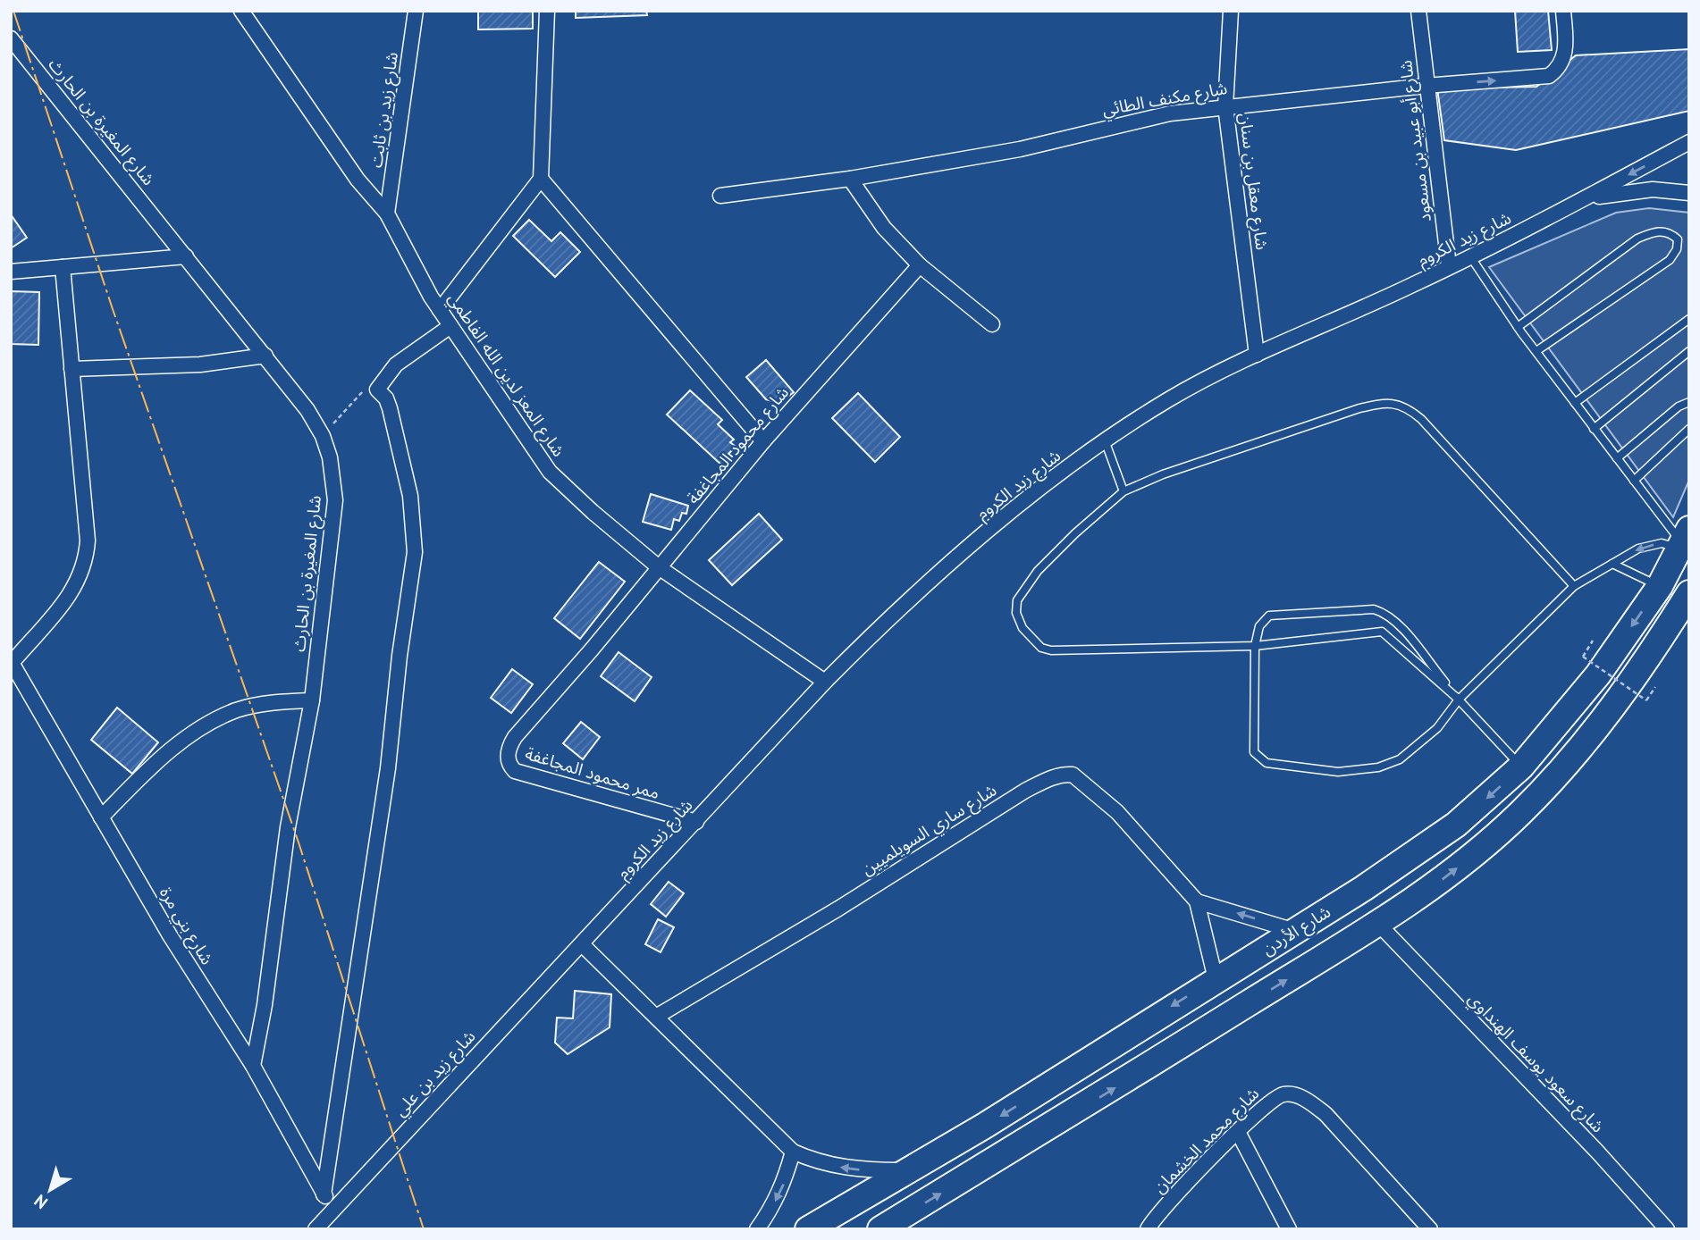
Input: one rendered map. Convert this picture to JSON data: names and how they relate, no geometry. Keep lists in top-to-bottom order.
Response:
{
  "streets": {
    "highway": ["شارع الأردن"],
    "street": [
      "شارع مكنف الطائي",
      "شارع زيد بن ثابت",
      "شارع المغيرة بن الحارث",
      "شارع أبو عبيد بن مسعود",
      "شارع معقل بن سنان",
      "شارع زيد الكروم",
      "شارع المعز لدين الله الفاطمي",
      "شارع محمود المجاغفة",
      "ممر محمود المجاغفة",
      "شارع ساري السويلميين",
      "شارع بني مرة",
      "شارع سعود يوسف الهنداوي",
      "شارع زيد بن علي",
      "شارع محمد الخشمان"
    ]
  },
  "crossings": [
    ["شارع مكنف الطائي", "شارع أبو عبيد بن مسعود"],
    ["شارع مكنف الطائي", "شارع معقل بن سنان"],
    ["شارع زيد بن ثابت", "شارع المعز لدين الله الفاطمي"],
    ["شارع المغيرة بن الحارث", "شارع بني مرة"],
    ["شارع أبو عبيد بن مسعود", "شارع زيد الكروم"],
    ["شارع معقل بن سنان", "شارع زيد الكروم"],
    ["شارع زيد الكروم", "شارع المعز لدين الله الفاطمي"],
    ["شارع زيد الكروم", "ممر محمود المجاغفة"],
    ["شارع زيد الكروم", "شارع زيد بن علي"],
    ["شارع المعز لدين الله الفاطمي", "شارع محمود المجاغفة"],
    ["شارع محمود المجاغفة", "ممر محمود المجاغفة"],
    ["شارع ساري السويلميين", "شارع الأردن"],
    ["شارع بني مرة", "شارع زيد بن علي"]
  ],
  "north": "bottom left"
}
